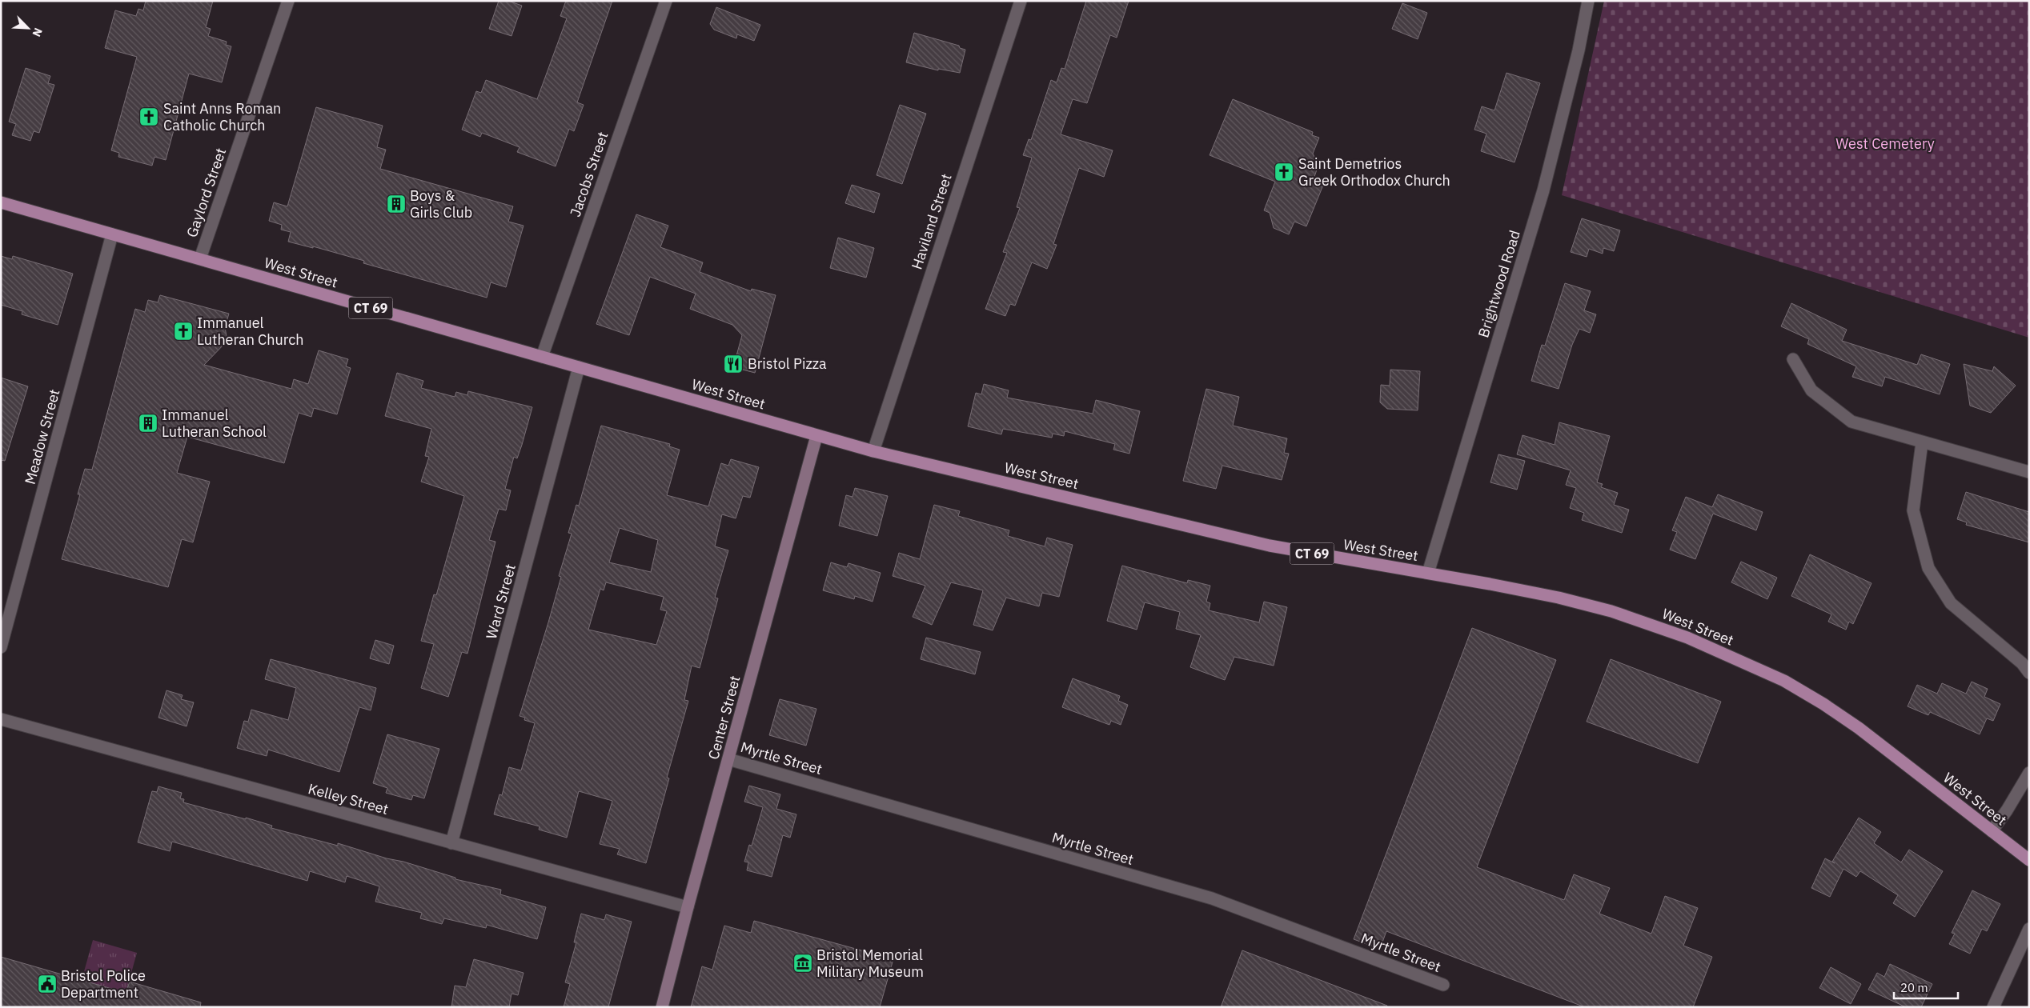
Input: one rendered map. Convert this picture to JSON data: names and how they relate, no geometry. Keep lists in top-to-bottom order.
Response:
{
  "streets": {
    "main road": ["West Street", "CT 69"],
    "street": [
      "Jacobs Street",
      "Gaylord Street",
      "Haviland Street",
      "Brightwood Road",
      "Meadow Street",
      "Ward Street",
      "Center Street",
      "Myrtle Street",
      "Kelley Street"
    ]
  },
  "crossings": [
    ["Jacobs Street", "West Street"],
    ["Gaylord Street", "West Street"],
    ["Haviland Street", "West Street"],
    ["West Street", "Brightwood Road"],
    ["West Street", "Meadow Street"],
    ["West Street", "Ward Street"],
    ["West Street", "Center Street"],
    ["Ward Street", "Kelley Street"],
    ["Center Street", "Myrtle Street"],
    ["Center Street", "Kelley Street"]
  ],
  "parks": ["West Cemetery"],
  "places": {
    "church": ["Saint Anns Roman Catholic Church", "Saint Demetrios Greek Orthodox Church", "Immanuel Lutheran Church"],
    "building": ["Boys & Girls Club", "Immanuel Lutheran School"],
    "restaurant": ["Bristol Pizza"],
    "museum": ["Bristol Memorial Military Museum"],
    "public building": ["Bristol Police Department"]
  },
  "scale_bar": "20 m",
  "north": "bottom right"
}
